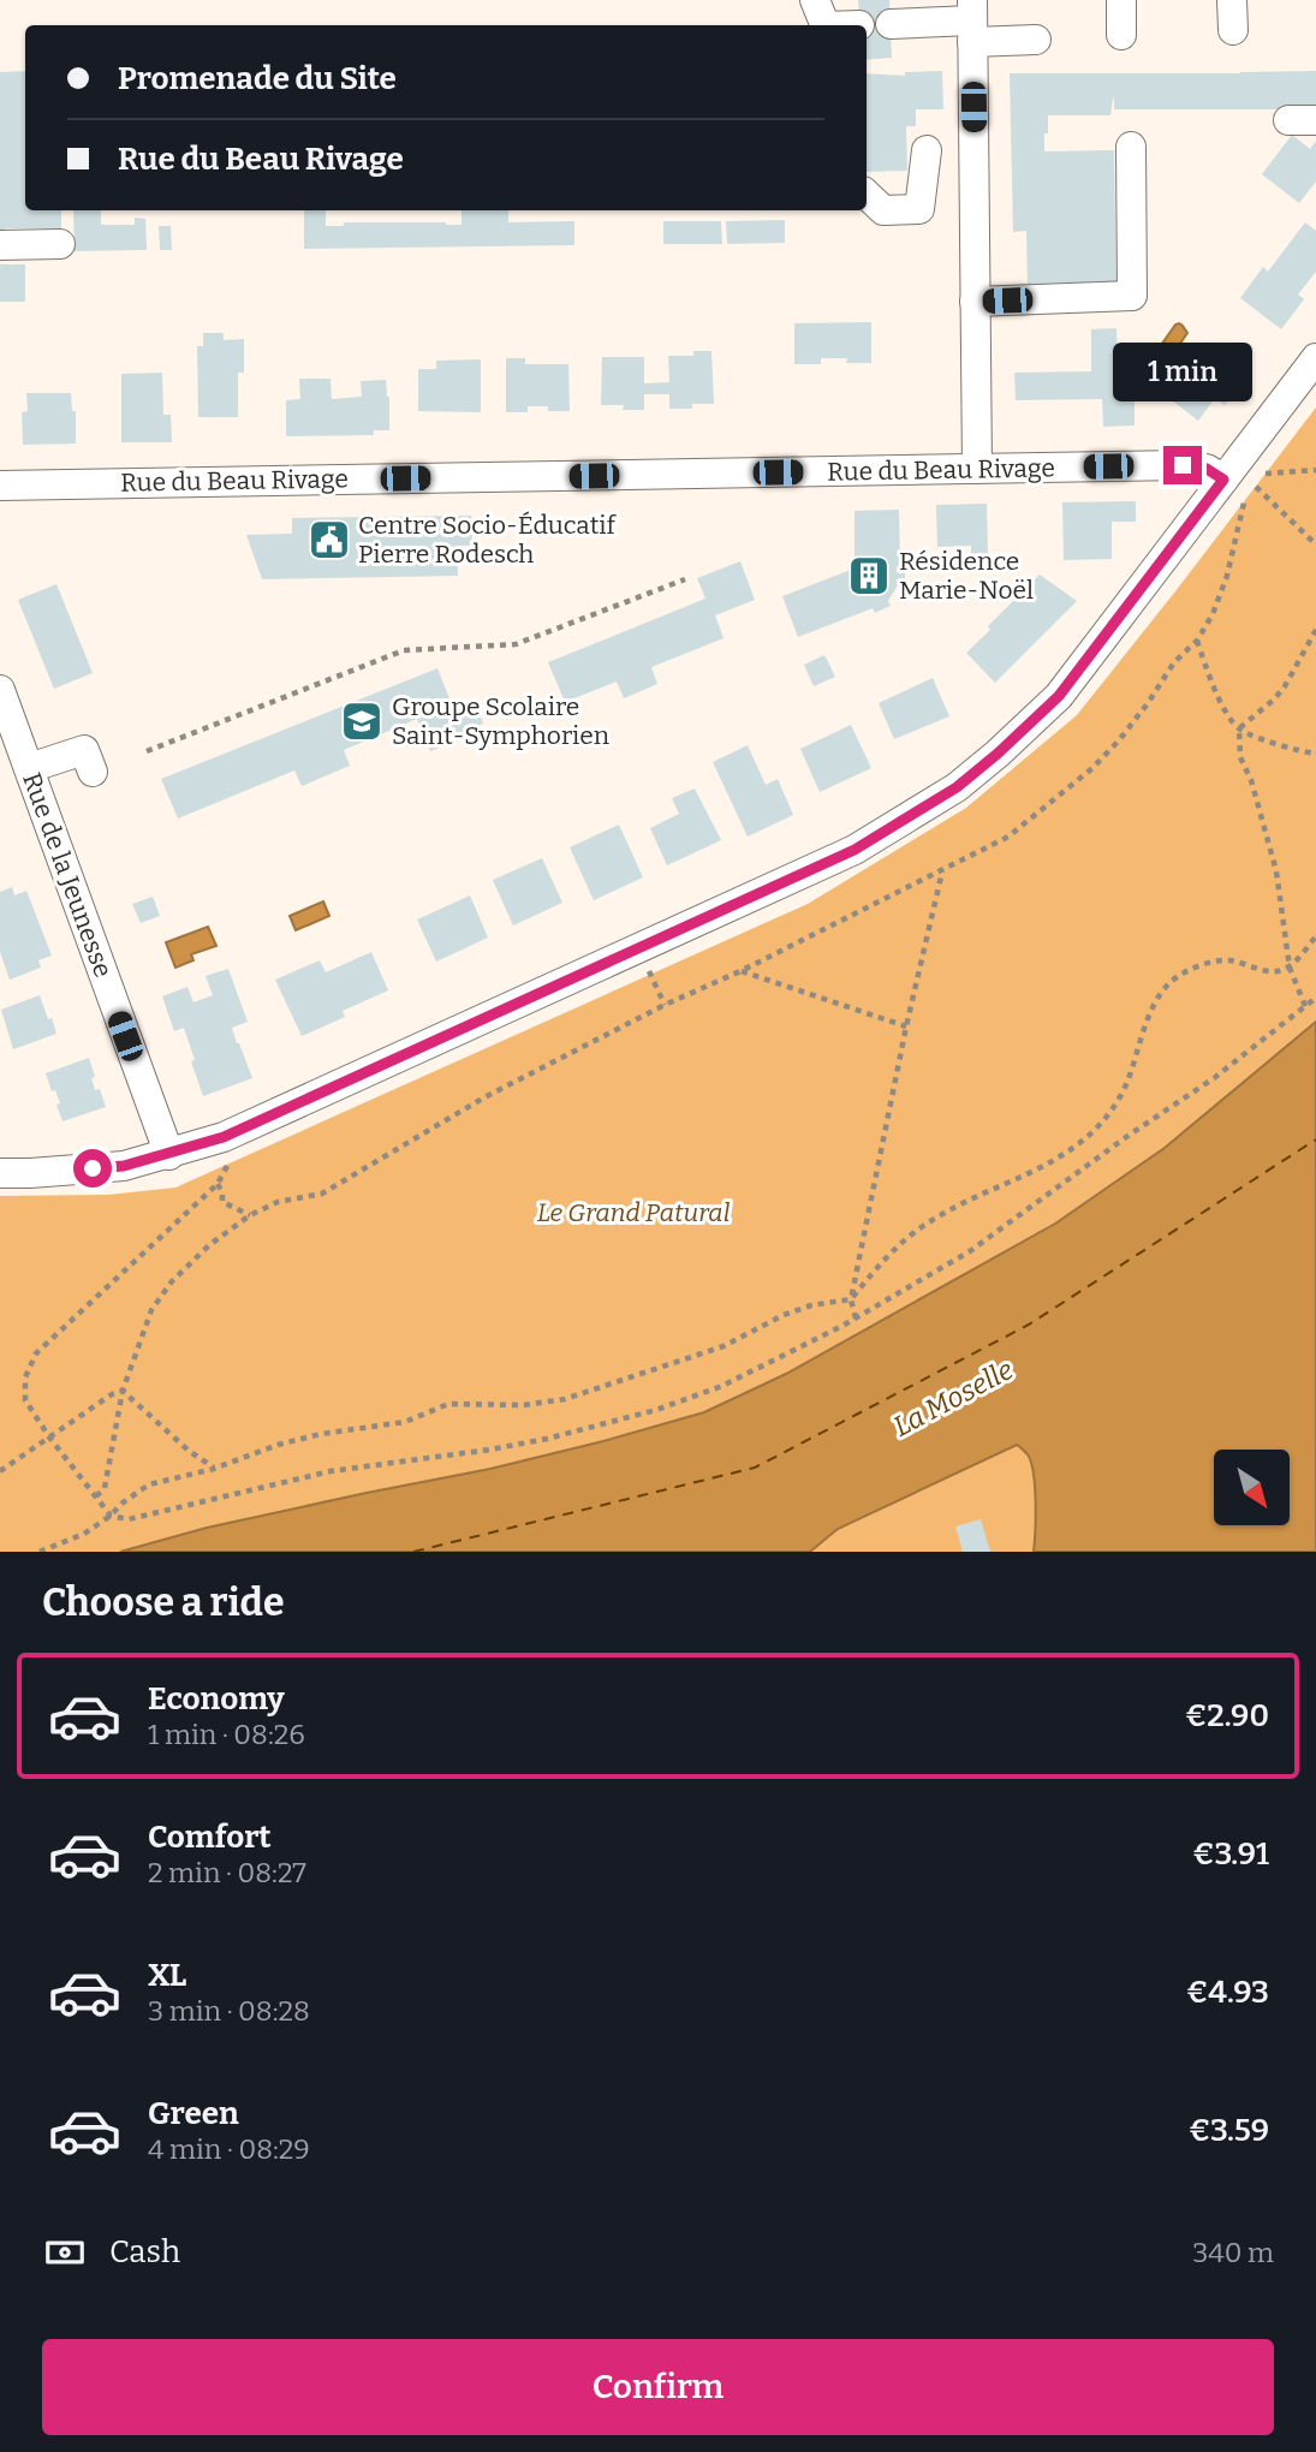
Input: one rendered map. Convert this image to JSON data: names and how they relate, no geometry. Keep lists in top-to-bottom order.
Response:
{
  "streets": {
    "street": ["Rue du Beau Rivage", "Rue de la Jeunesse"]
  },
  "water": ["La Moselle"],
  "parks": ["Le Grand Patural"],
  "places": {
    "public building": ["Centre Socio-Éducatif Pierre Rodesch"],
    "building": ["Résidence Marie-Noël"],
    "school or university": ["Groupe Scolaire Saint-Symphorien"]
  },
  "north": "bottom right",
  "page": {
    "banner": ["Promenade du Site", "Rue du Beau Rivage"],
    "bubble": "1 min",
    "heading": "Choose a ride",
    "list": [
      {
        "name": "Economy",
        "note": "1 min · 08:26",
        "value": "€2.90"
      },
      {
        "name": "Comfort",
        "note": "2 min · 08:27",
        "value": "€3.91"
      },
      {
        "name": "XL",
        "note": "3 min · 08:28",
        "value": "€4.93"
      },
      {
        "name": "Green",
        "note": "4 min · 08:29",
        "value": "€3.59"
      }
    ],
    "pay": ["Cash", "340 m"],
    "buttons": "Confirm"
  }
}
